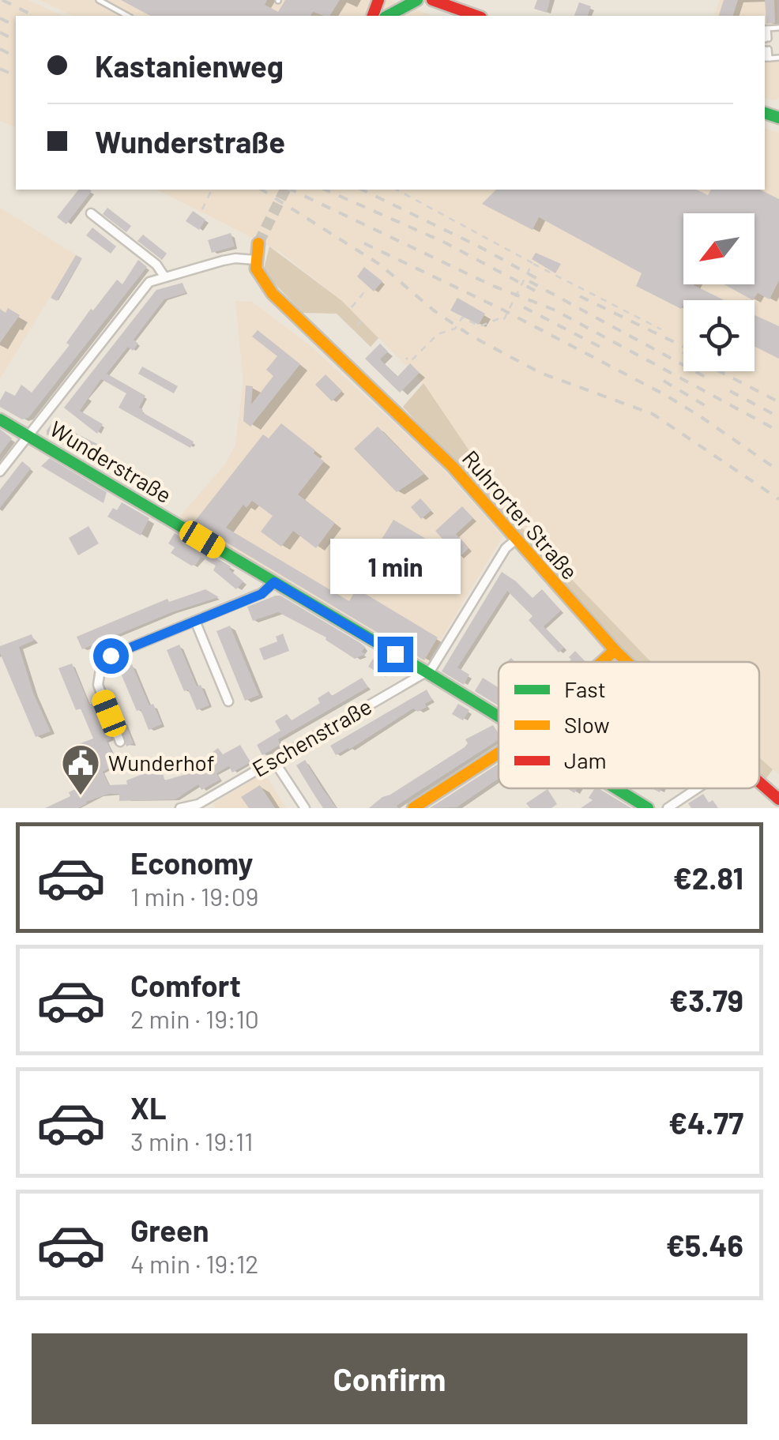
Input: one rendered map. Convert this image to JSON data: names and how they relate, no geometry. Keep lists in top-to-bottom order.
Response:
{
  "streets": {
    "street": ["Wunderstraße", "Ruhrorter Straße", "Eschenstraße"]
  },
  "crossings": [
    ["Wunderstraße", "Eschenstraße"],
    ["Ruhrorter Straße", "Eschenstraße"]
  ],
  "places": {
    "public building": ["Wunderhof"]
  },
  "legend": ["Fast", "Slow", "Jam"],
  "north": "bottom left",
  "page": {
    "banner": ["Kastanienweg", "Wunderstraße"],
    "bubble": "1 min",
    "list": [
      {
        "name": "Economy",
        "note": "1 min · 19:09",
        "value": "€2.81"
      },
      {
        "name": "Comfort",
        "note": "2 min · 19:10",
        "value": "€3.79"
      },
      {
        "name": "XL",
        "note": "3 min · 19:11",
        "value": "€4.77"
      },
      {
        "name": "Green",
        "note": "4 min · 19:12",
        "value": "€5.46"
      }
    ],
    "buttons": "Confirm"
  }
}
